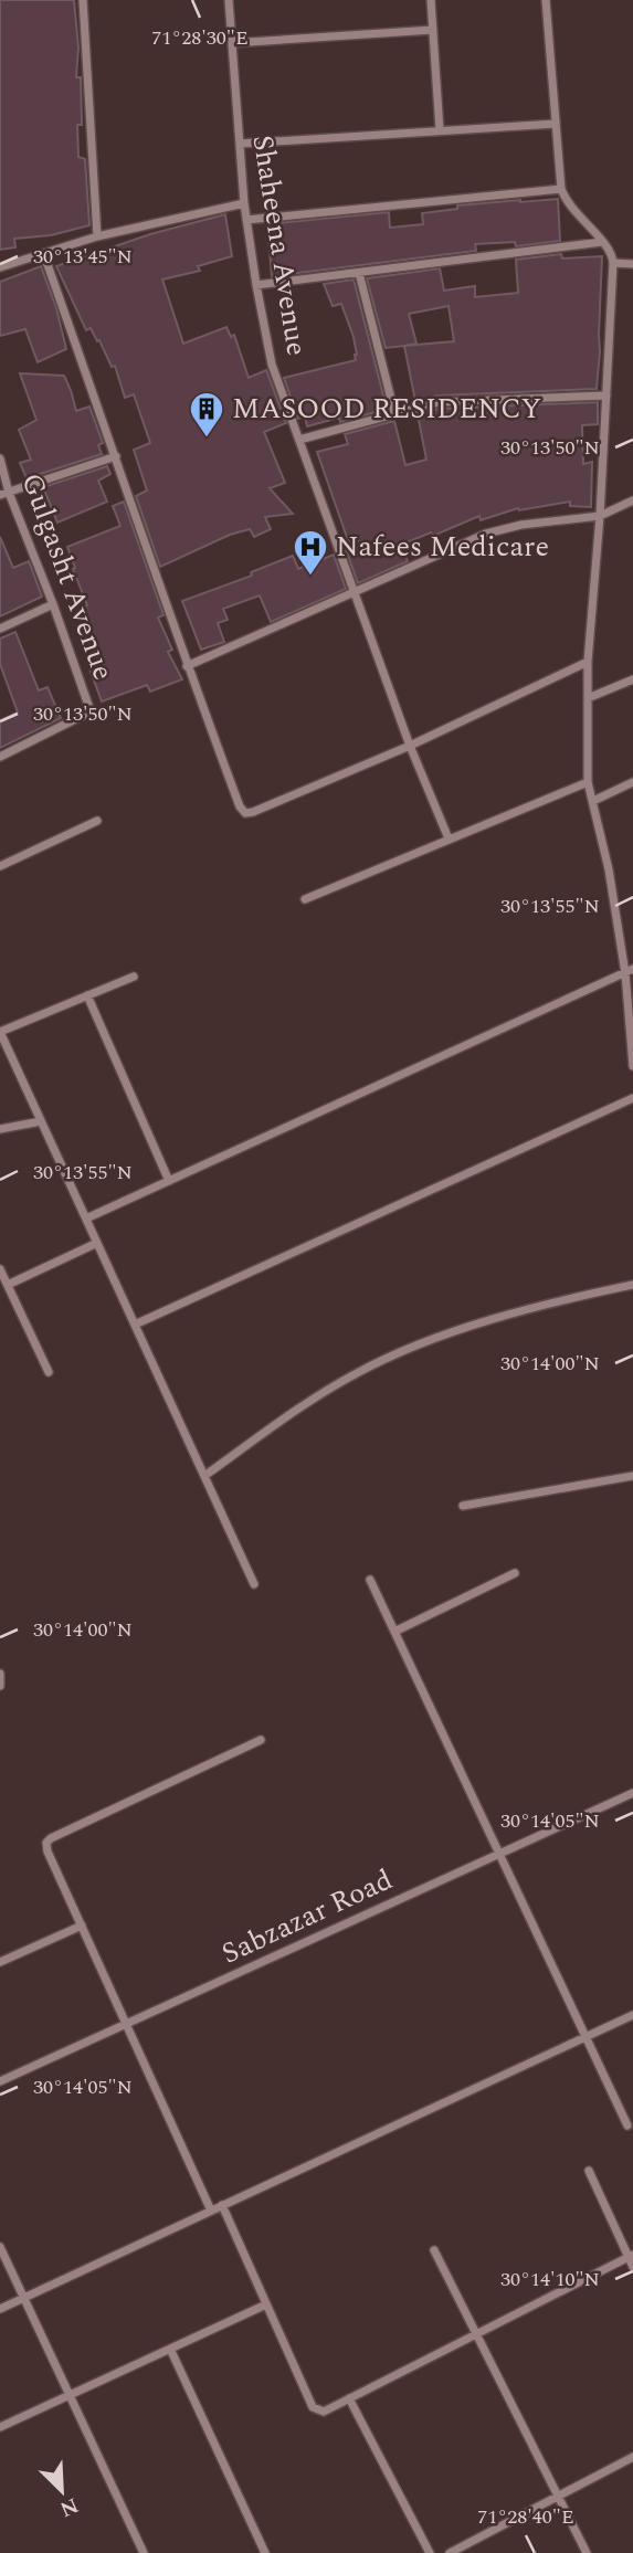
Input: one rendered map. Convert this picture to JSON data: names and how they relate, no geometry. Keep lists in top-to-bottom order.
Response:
{
  "streets": {
    "street": ["Shaheena Avenue", "Gulgasht Avenue", "Sabzazar Road"]
  },
  "places": {
    "building": ["MASOOD RESIDENCY"],
    "hospital": ["Nafees Medicare"]
  },
  "north": "bottom right",
  "coordinates": [
    "71°28'30\"E",
    "30°13'45\"N",
    "30°13'50\"N",
    "30°13'55\"N",
    "30°14'00\"N",
    "30°14'05\"N",
    "30°14'10\"N",
    "71°28'40\"E"
  ]
}
